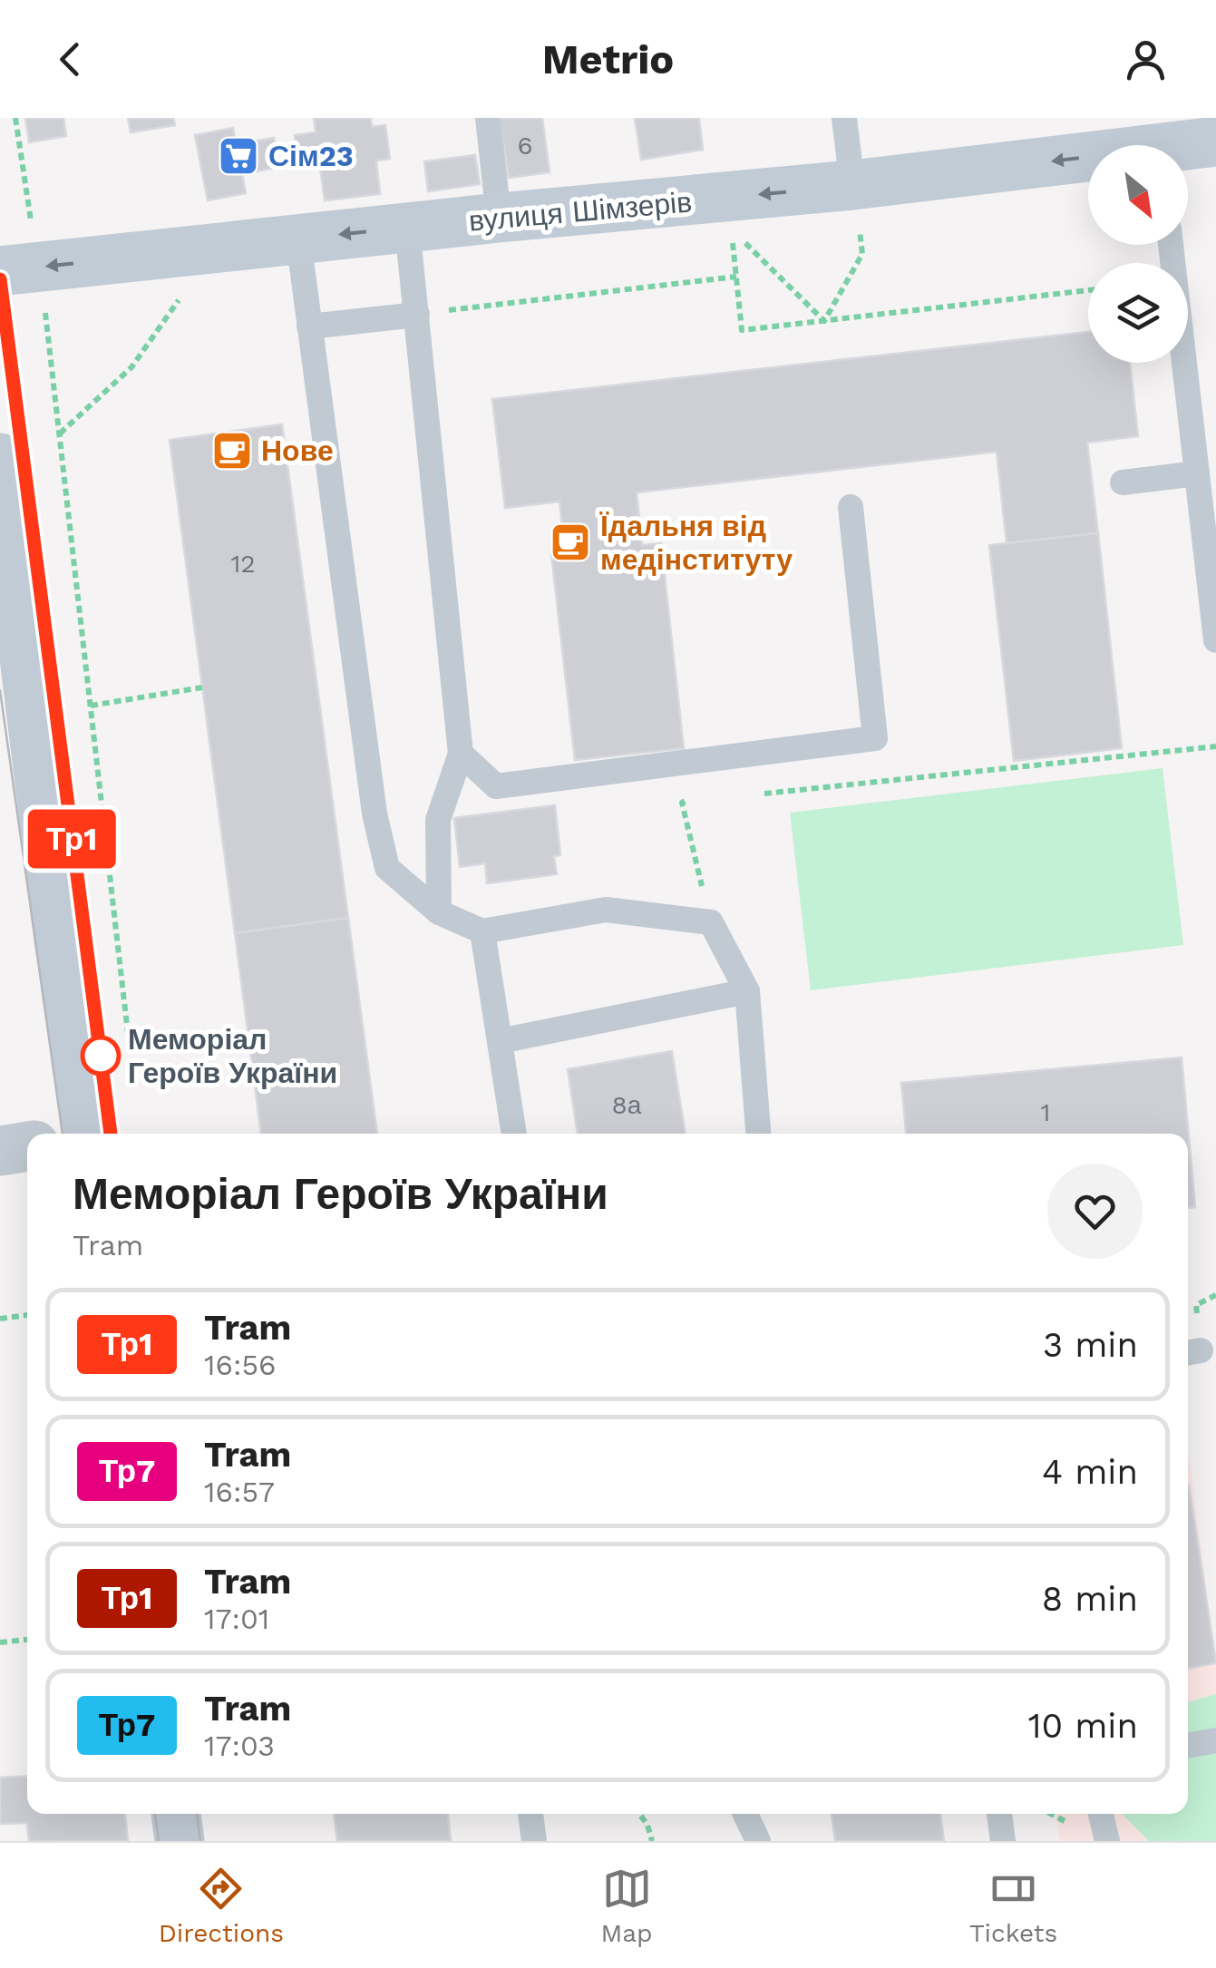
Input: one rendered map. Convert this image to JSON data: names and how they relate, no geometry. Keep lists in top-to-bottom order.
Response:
{
  "streets": {
    "street": ["вулиця Шімзерів"]
  },
  "one_way": ["вулиця Шімзерів"],
  "places": {
    "supermarket": ["Сім23"],
    "cafe": ["Нове", "Їдальня від медінституту"],
    "other": ["Меморіал Героїв України"]
  },
  "lines": ["tram line Тр1"],
  "house_numbers": [
    "6",
    "12",
    "8а",
    "1"
  ],
  "north": "bottom right",
  "page": {
    "header": "Metrio",
    "on_map": "Тр1",
    "heading": ["Меморіал Героїв України", "Tram"],
    "list": [
      {
        "mark": "Тр1",
        "name": "Tram",
        "note": "16:56",
        "value": "3 min"
      },
      {
        "mark": "Тр7",
        "name": "Tram",
        "note": "16:57",
        "value": "4 min"
      },
      {
        "mark": "Тр1",
        "name": "Tram",
        "note": "17:01",
        "value": "8 min"
      },
      {
        "mark": "Тр7",
        "name": "Tram",
        "note": "17:03",
        "value": "10 min"
      }
    ],
    "tabs": ["Directions", "Map", "Tickets"]
  }
}
